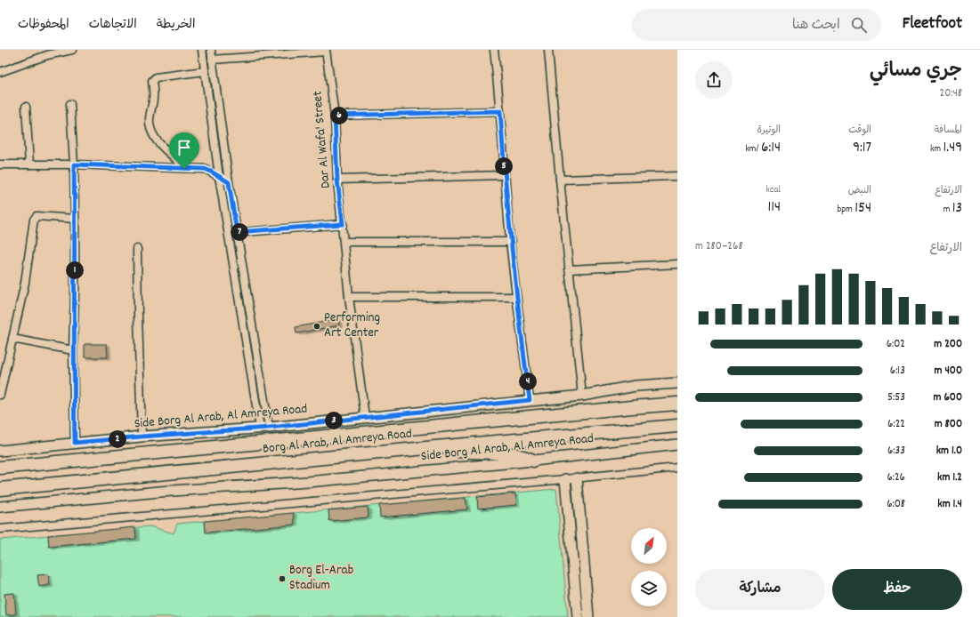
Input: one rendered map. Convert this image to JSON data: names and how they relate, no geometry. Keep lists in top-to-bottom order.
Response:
{
  "streets": {
    "highway": ["Borg Al Arab, Al Amreya Road"],
    "street": ["Dar Al Wafa' Street", "Side Borg Al Arab, Al Amreya Road"]
  },
  "crossings": [
    ["Dar Al Wafa' Street", "Side Borg Al Arab, Al Amreya Road"]
  ],
  "places": ["Performing Art Center", "Borg El-Arab Stadium"],
  "north": "top right",
  "page": {
    "header": "Fleetfoot",
    "search": "ابحث هنا",
    "nav": ["الخريطة", "الاتجاهات", "المحفوظات"],
    "heading": ["جري مسائي", "20:48"],
    "pins": [
      "6",
      "5",
      "7",
      "1",
      "4",
      "3",
      "2"
    ],
    "stats": [
      ["المسافة", "1.49 km"],
      ["الوقت", "9:17"],
      ["الوتيرة", "6:14 /km"],
      ["الارتفاع", "13 m"],
      ["النبض", "154 bpm"],
      ["kcal", "114"]
    ],
    "chart": ["الارتفاع", "268–280 m"],
    "list": [
      {
        "name": "200 m",
        "note": "6:02"
      },
      {
        "name": "400 m",
        "note": "6:13"
      },
      {
        "name": "600 m",
        "note": "5:53"
      },
      {
        "name": "800 m",
        "note": "6:22"
      },
      {
        "name": "1.0 km",
        "note": "6:33"
      },
      {
        "name": "1.2 km",
        "note": "6:26"
      },
      {
        "name": "1.4 km",
        "note": "6:08"
      }
    ],
    "buttons": ["حفظ", "مشاركة"]
  }
}
